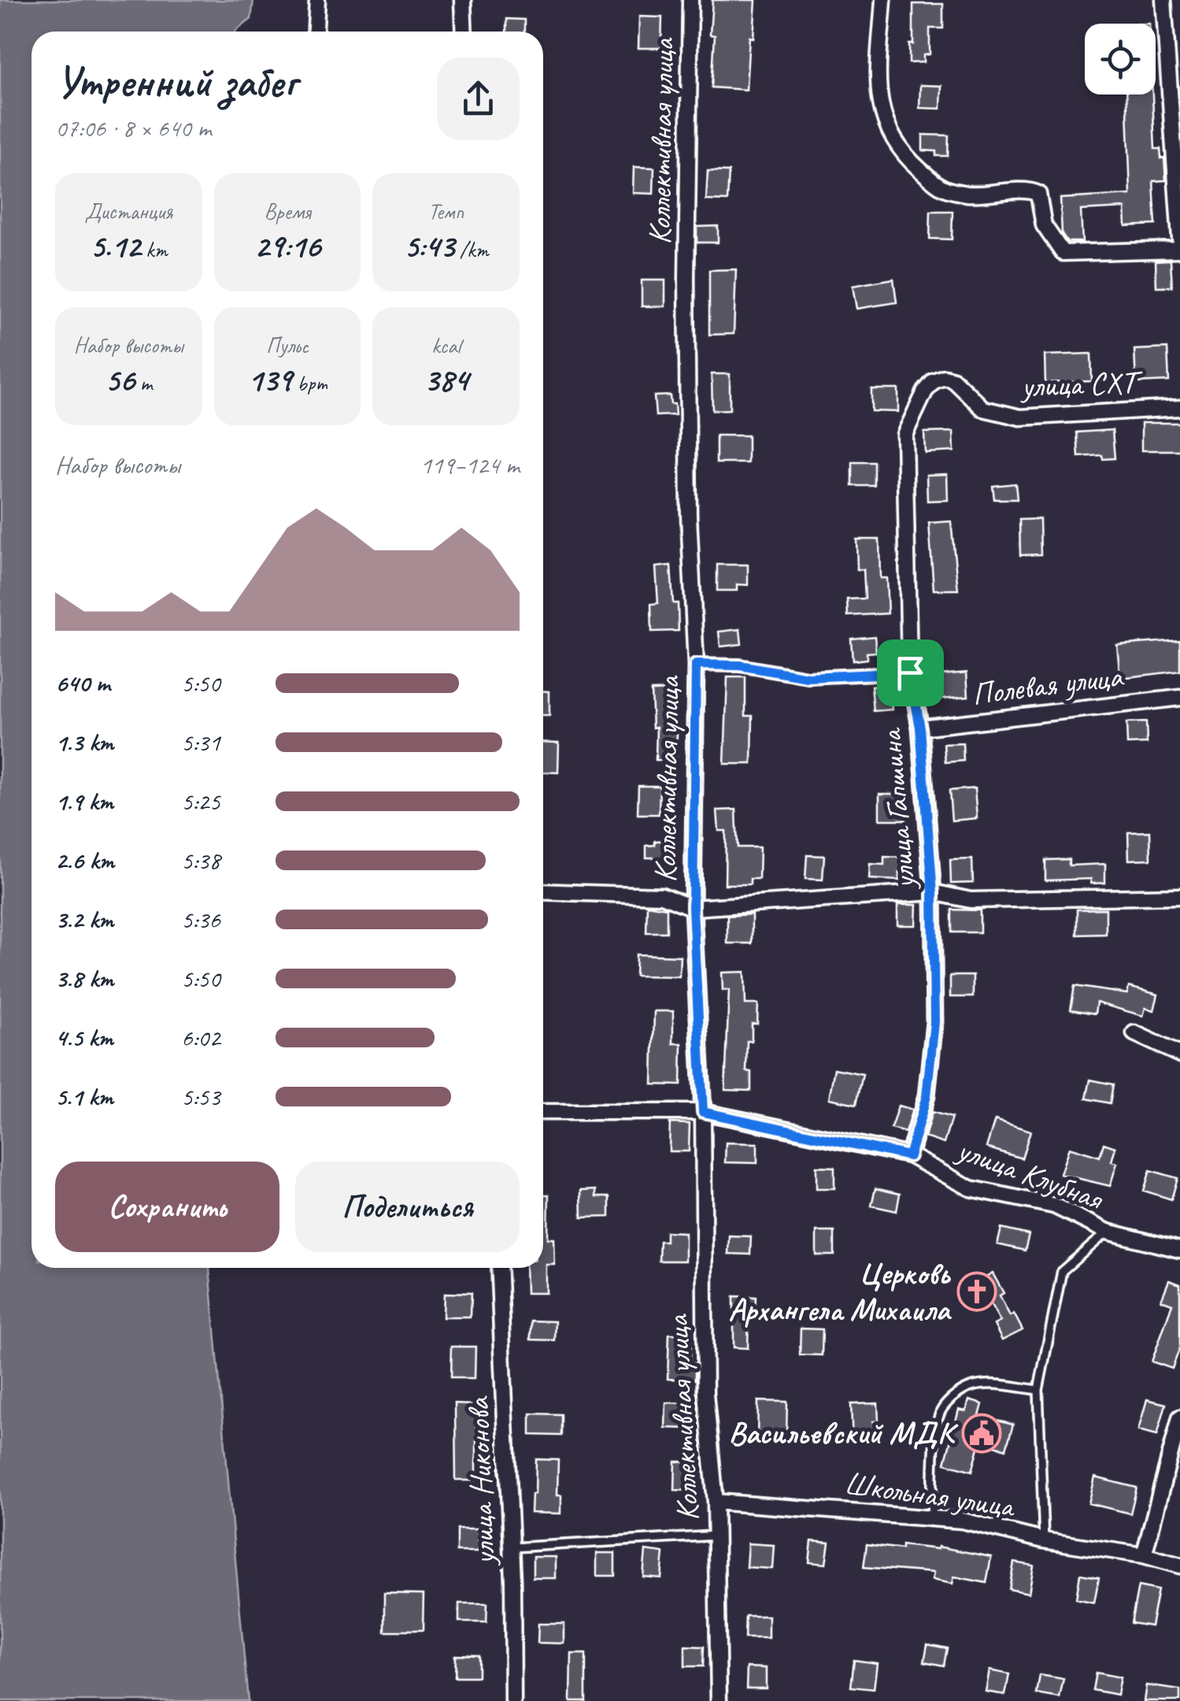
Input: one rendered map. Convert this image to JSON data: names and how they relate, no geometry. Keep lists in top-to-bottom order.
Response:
{
  "streets": {
    "street": [
      "Коллективная улица",
      "улица СХТ",
      "Полевая улица",
      "улица Гапшина",
      "улица Клубная",
      "улица Никонова",
      "Школьная улица"
    ]
  },
  "crossings": [
    ["Коллективная улица", "улица Клубная"],
    ["Коллективная улица", "Школьная улица"],
    ["улица СХТ", "улица Гапшина"],
    ["Полевая улица", "улица Гапшина"],
    ["улица Гапшина", "улица Клубная"]
  ],
  "places": {
    "church": ["Церковь Архангела Михаила"],
    "public building": ["Васильевский МДК"]
  },
  "page": {
    "heading": ["Утренний забег", "07:06 · 8 × 640 m"],
    "stats": [
      ["Дистанция", "5.12 km"],
      ["Время", "29:16"],
      ["Темп", "5:43 /km"],
      ["Набор высоты", "56 m"],
      ["Пульс", "139 bpm"],
      ["kcal", "384"]
    ],
    "chart": ["Набор высоты", "119–124 m"],
    "list": [
      {
        "name": "640 m",
        "note": "5:50"
      },
      {
        "name": "1.3 km",
        "note": "5:31"
      },
      {
        "name": "1.9 km",
        "note": "5:25"
      },
      {
        "name": "2.6 km",
        "note": "5:38"
      },
      {
        "name": "3.2 km",
        "note": "5:36"
      },
      {
        "name": "3.8 km",
        "note": "5:50"
      },
      {
        "name": "4.5 km",
        "note": "6:02"
      },
      {
        "name": "5.1 km",
        "note": "5:53"
      }
    ],
    "buttons": ["Сохранить", "Поделиться"]
  }
}
